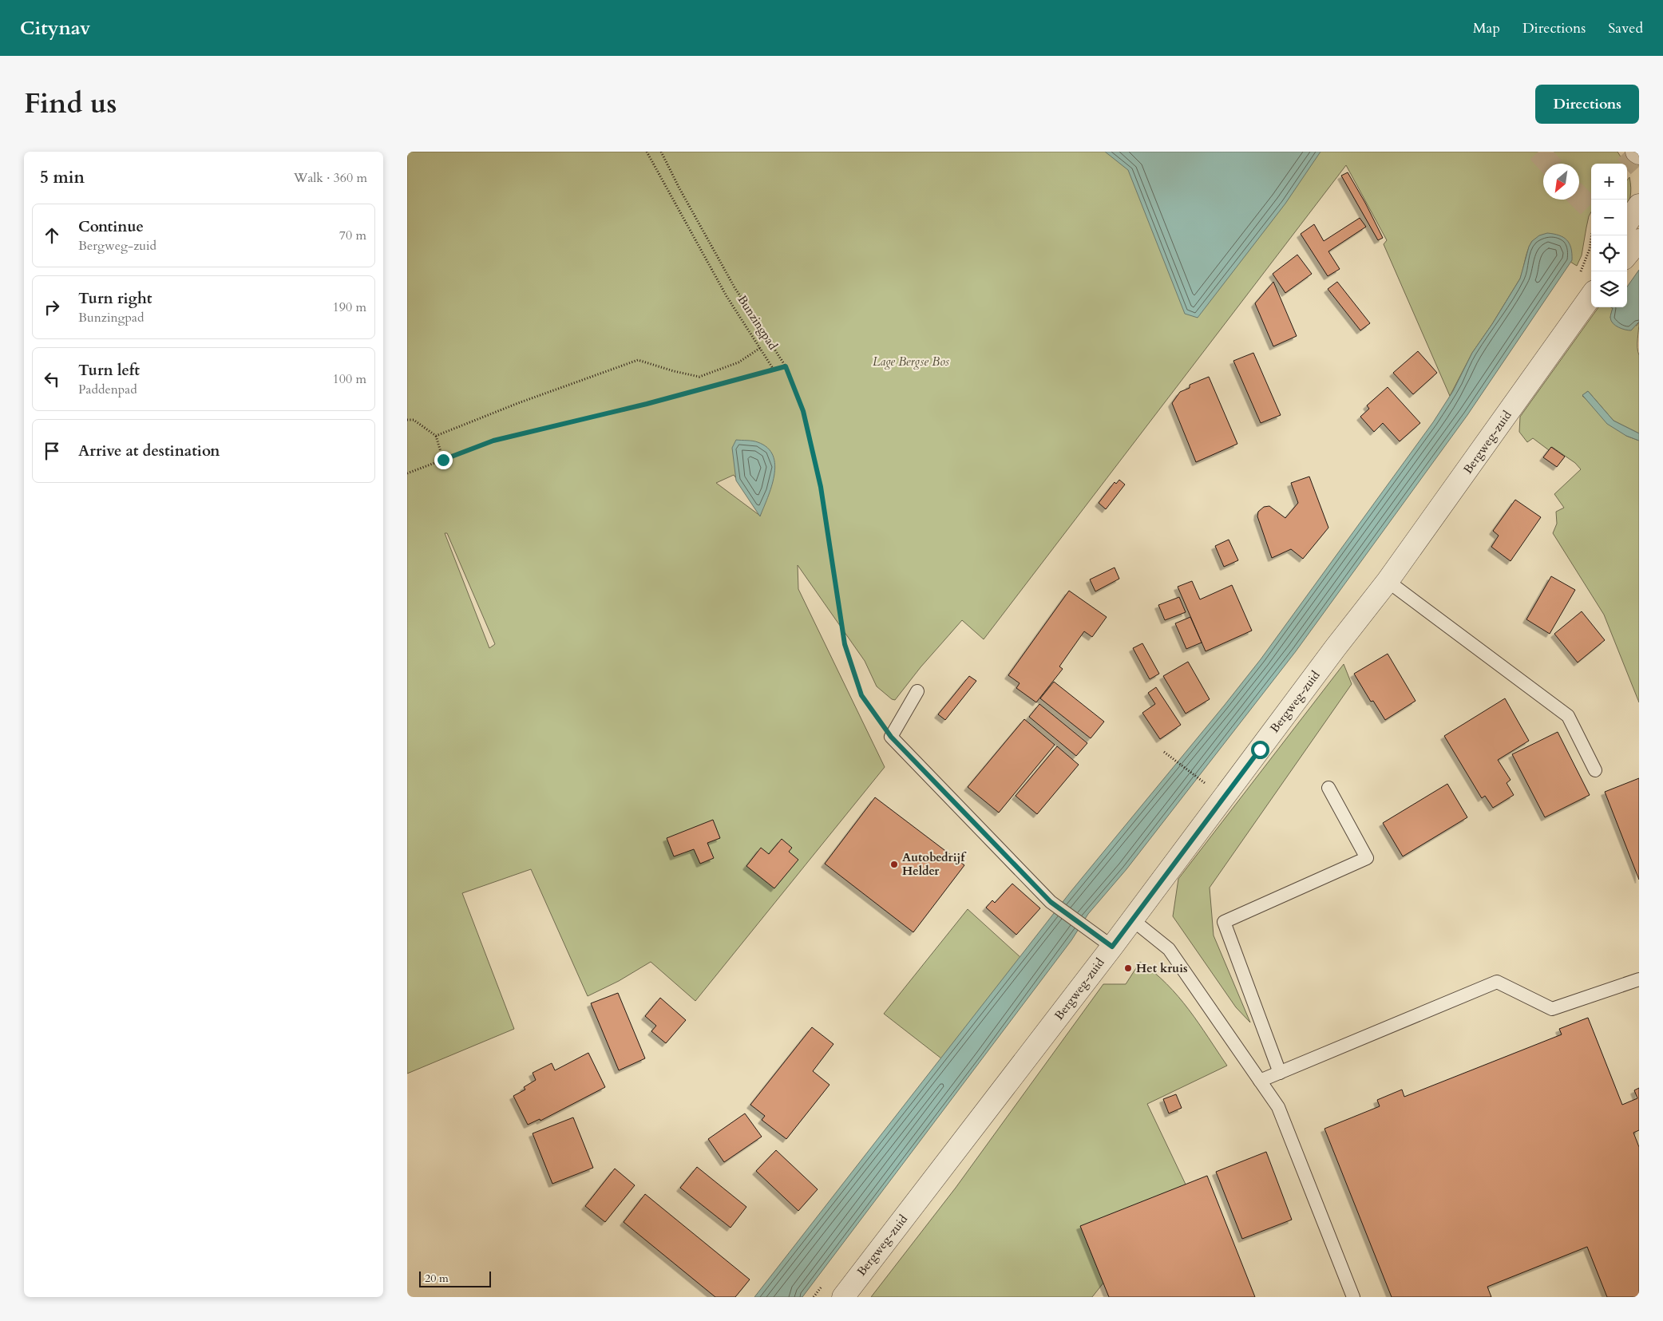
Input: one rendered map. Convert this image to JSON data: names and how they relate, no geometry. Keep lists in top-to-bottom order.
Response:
{
  "streets": {
    "street": ["Bergweg-zuid"],
    "path": ["Bunzingpad"]
  },
  "parks": ["Lage Bergse Bos"],
  "places": ["Autobedrijf Helder", "Het kruis"],
  "scale_bar": "20 m",
  "north": "bottom left",
  "page": {
    "header": "Citynav",
    "nav": ["Map", "Directions", "Saved"],
    "title": "Find us",
    "buttons": "Directions",
    "heading": ["5 min", "Walk · 360 m"],
    "map_buttons": ["+", "−"],
    "list": [
      ["Continue", "Bergweg-zuid", "70 m"],
      ["Turn right", "Bunzingpad", "190 m"],
      ["Turn left", "Paddenpad", "100 m"],
      "Arrive at destination"
    ],
    "scale": "20 m"
  }
}
